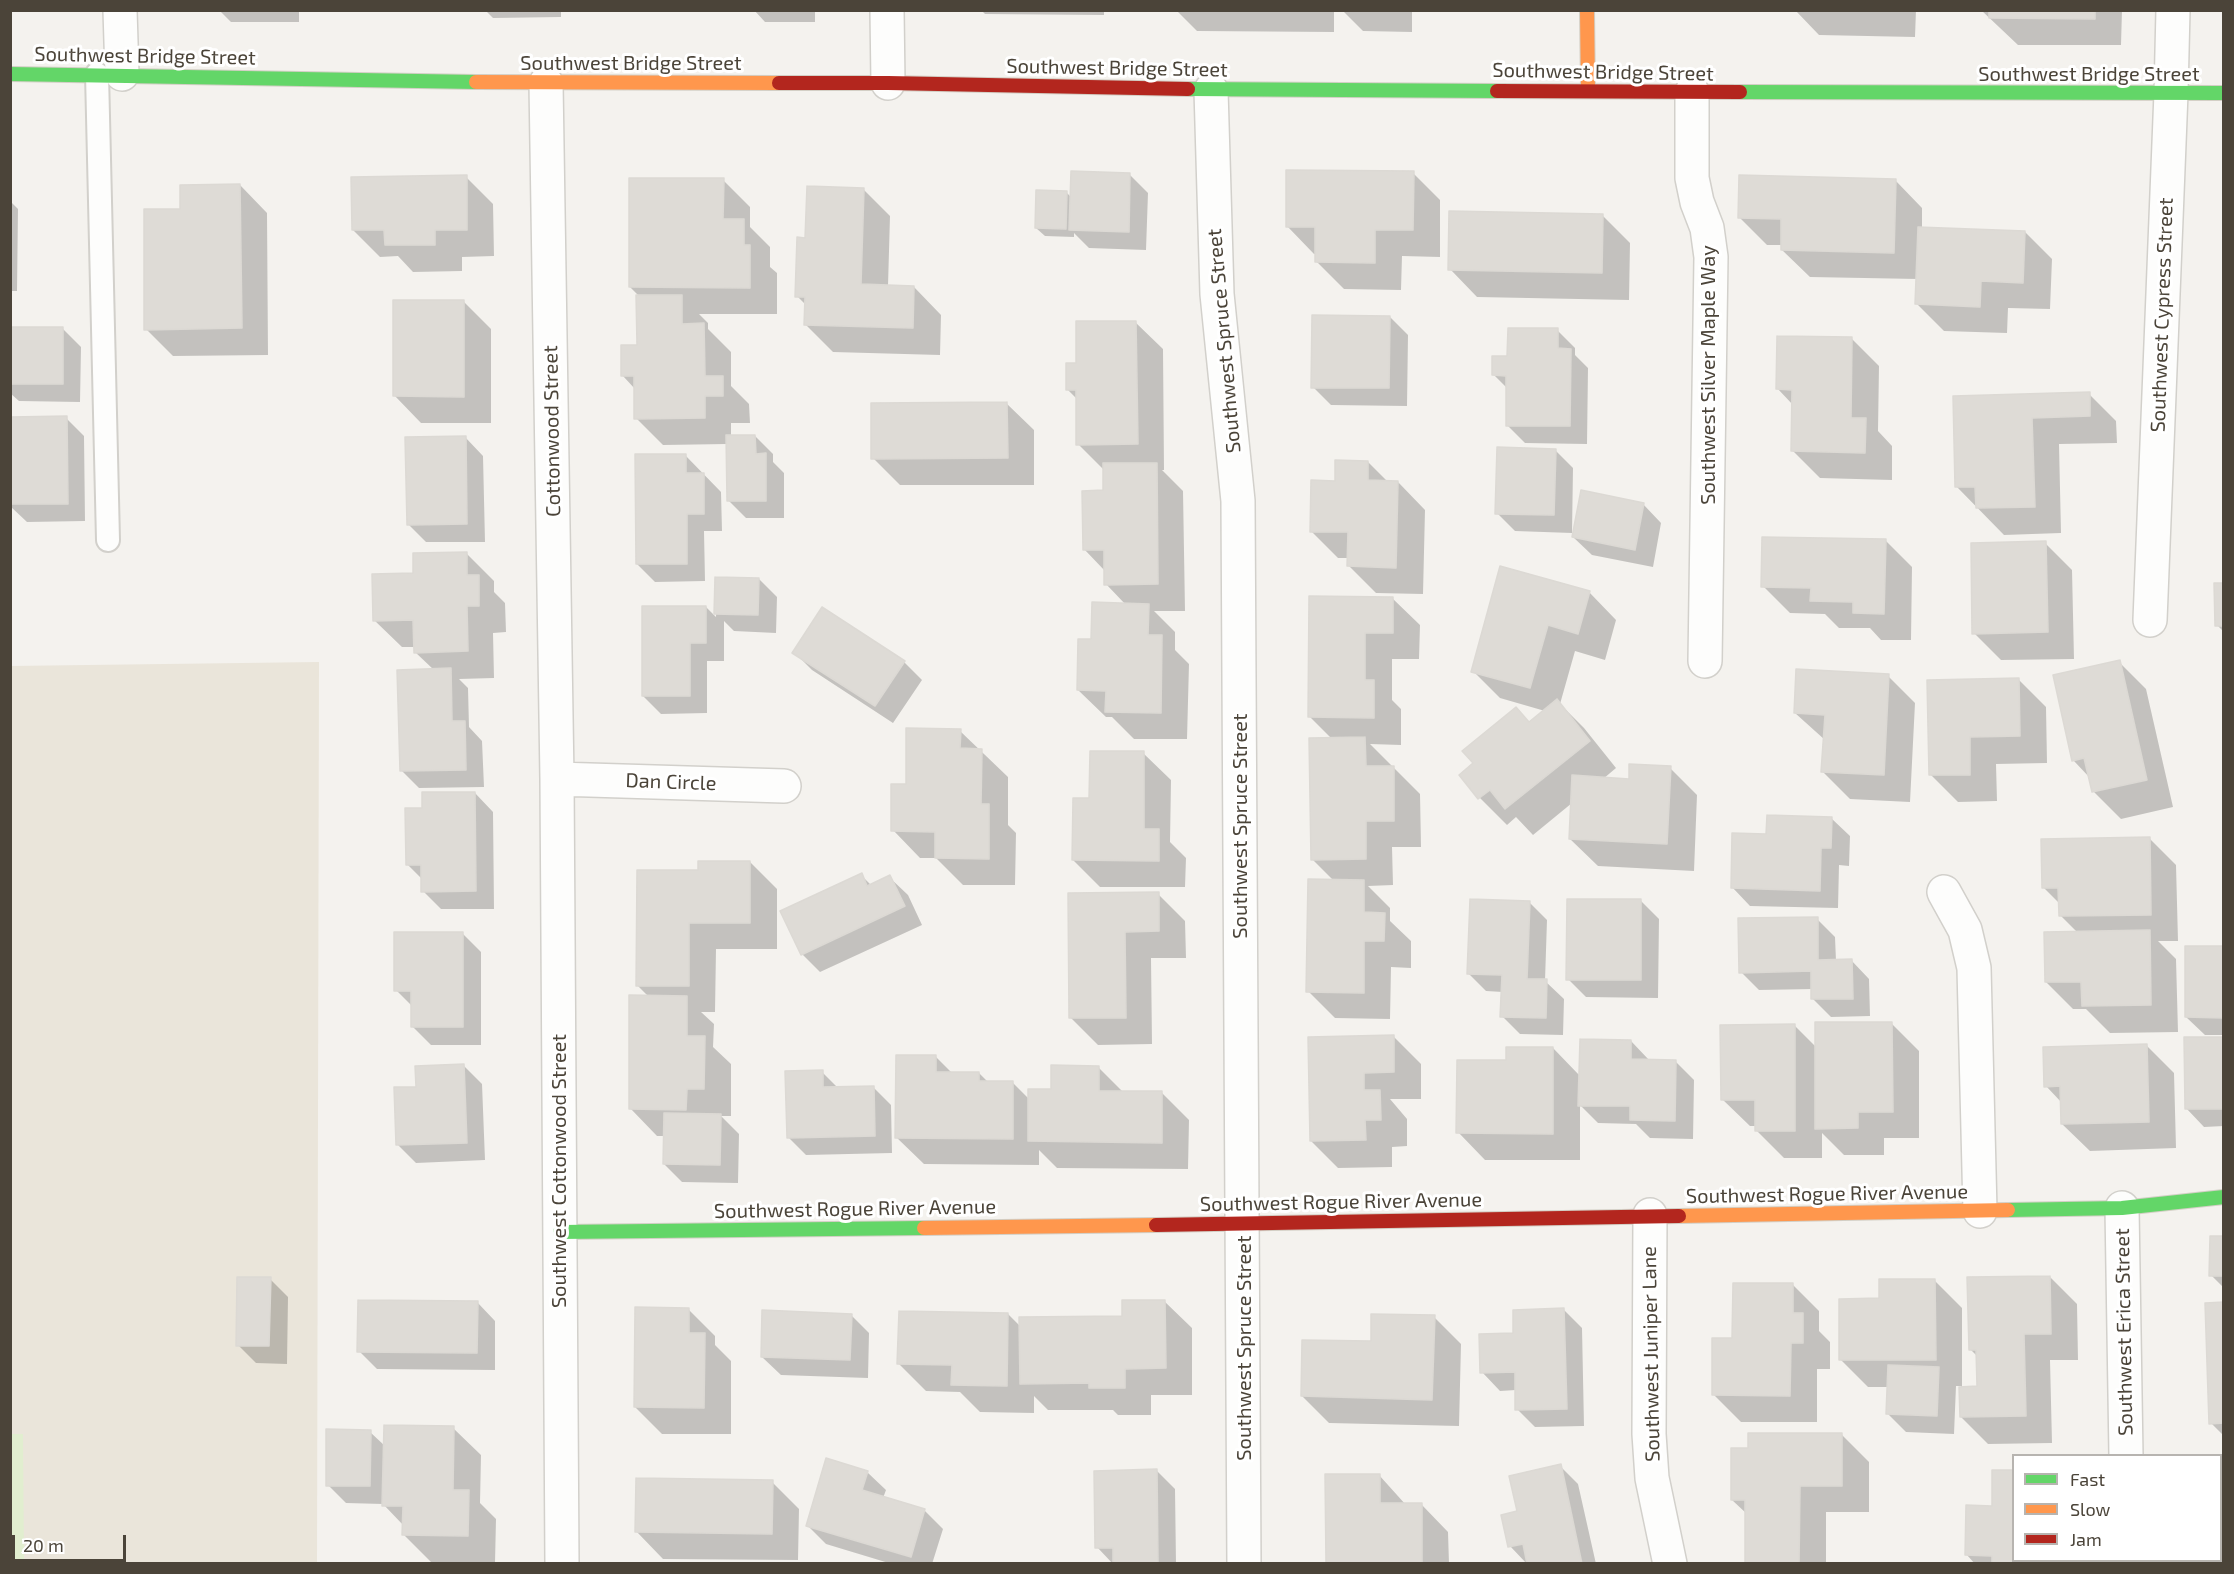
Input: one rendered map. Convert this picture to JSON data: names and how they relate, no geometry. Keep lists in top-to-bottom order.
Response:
{
  "streets": {
    "street": [
      "Southwest Bridge Street",
      "Southwest Cypress Street",
      "Southwest Spruce Street",
      "Southwest Silver Maple Way",
      "Cottonwood Street",
      "Dan Circle",
      "Southwest Cottonwood Street",
      "Southwest Rogue River Avenue",
      "Southwest Erica Street",
      "Southwest Juniper Lane"
    ]
  },
  "crossings": [
    ["Southwest Bridge Street", "Southwest Cypress Street"],
    ["Southwest Bridge Street", "Southwest Spruce Street"],
    ["Southwest Bridge Street", "Southwest Silver Maple Way"],
    ["Southwest Bridge Street", "Cottonwood Street"],
    ["Southwest Spruce Street", "Southwest Rogue River Avenue"],
    ["Cottonwood Street", "Dan Circle"],
    ["Cottonwood Street", "Southwest Cottonwood Street"],
    ["Dan Circle", "Southwest Cottonwood Street"],
    ["Southwest Cottonwood Street", "Southwest Rogue River Avenue"],
    ["Southwest Rogue River Avenue", "Southwest Erica Street"],
    ["Southwest Rogue River Avenue", "Southwest Juniper Lane"]
  ],
  "legend": ["Fast", "Slow", "Jam"],
  "scale_bar": "20 m"
}
